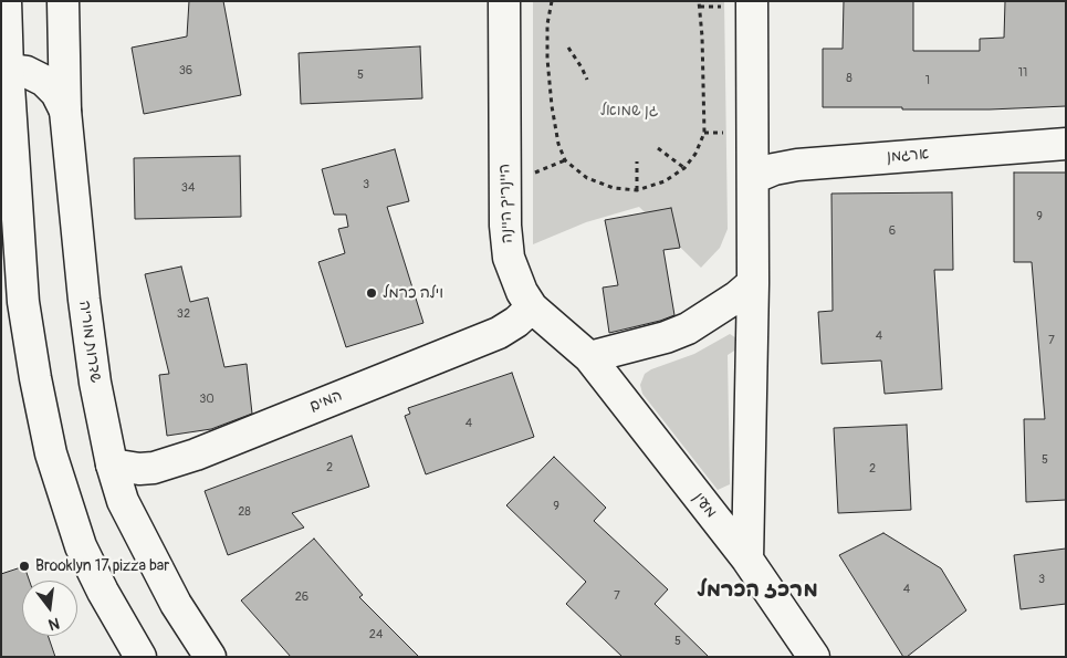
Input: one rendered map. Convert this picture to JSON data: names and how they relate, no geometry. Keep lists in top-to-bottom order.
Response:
{
  "streets": {
    "street": [
      "ארגמן",
      "היינריך היינה",
      "שדרות מוריה",
      "המים",
      "מעין"
    ]
  },
  "crossings": [
    ["היינריך היינה", "המים"],
    ["היינריך היינה", "מעין"],
    ["שדרות מוריה", "המים"]
  ],
  "districts": ["מרכז הכרמל"],
  "parks": ["גן שמואל"],
  "places": ["וילה כרמל", "Brooklyn 17 pizza bar"],
  "house_numbers": [
    "36",
    "11",
    "5",
    "8",
    "1",
    "3",
    "34",
    "9",
    "6",
    "32",
    "4",
    "7",
    "30",
    "4",
    "5",
    "2",
    "2",
    "9",
    "28",
    "3",
    "4",
    "7",
    "26",
    "24",
    "5"
  ],
  "north": "bottom"
}
